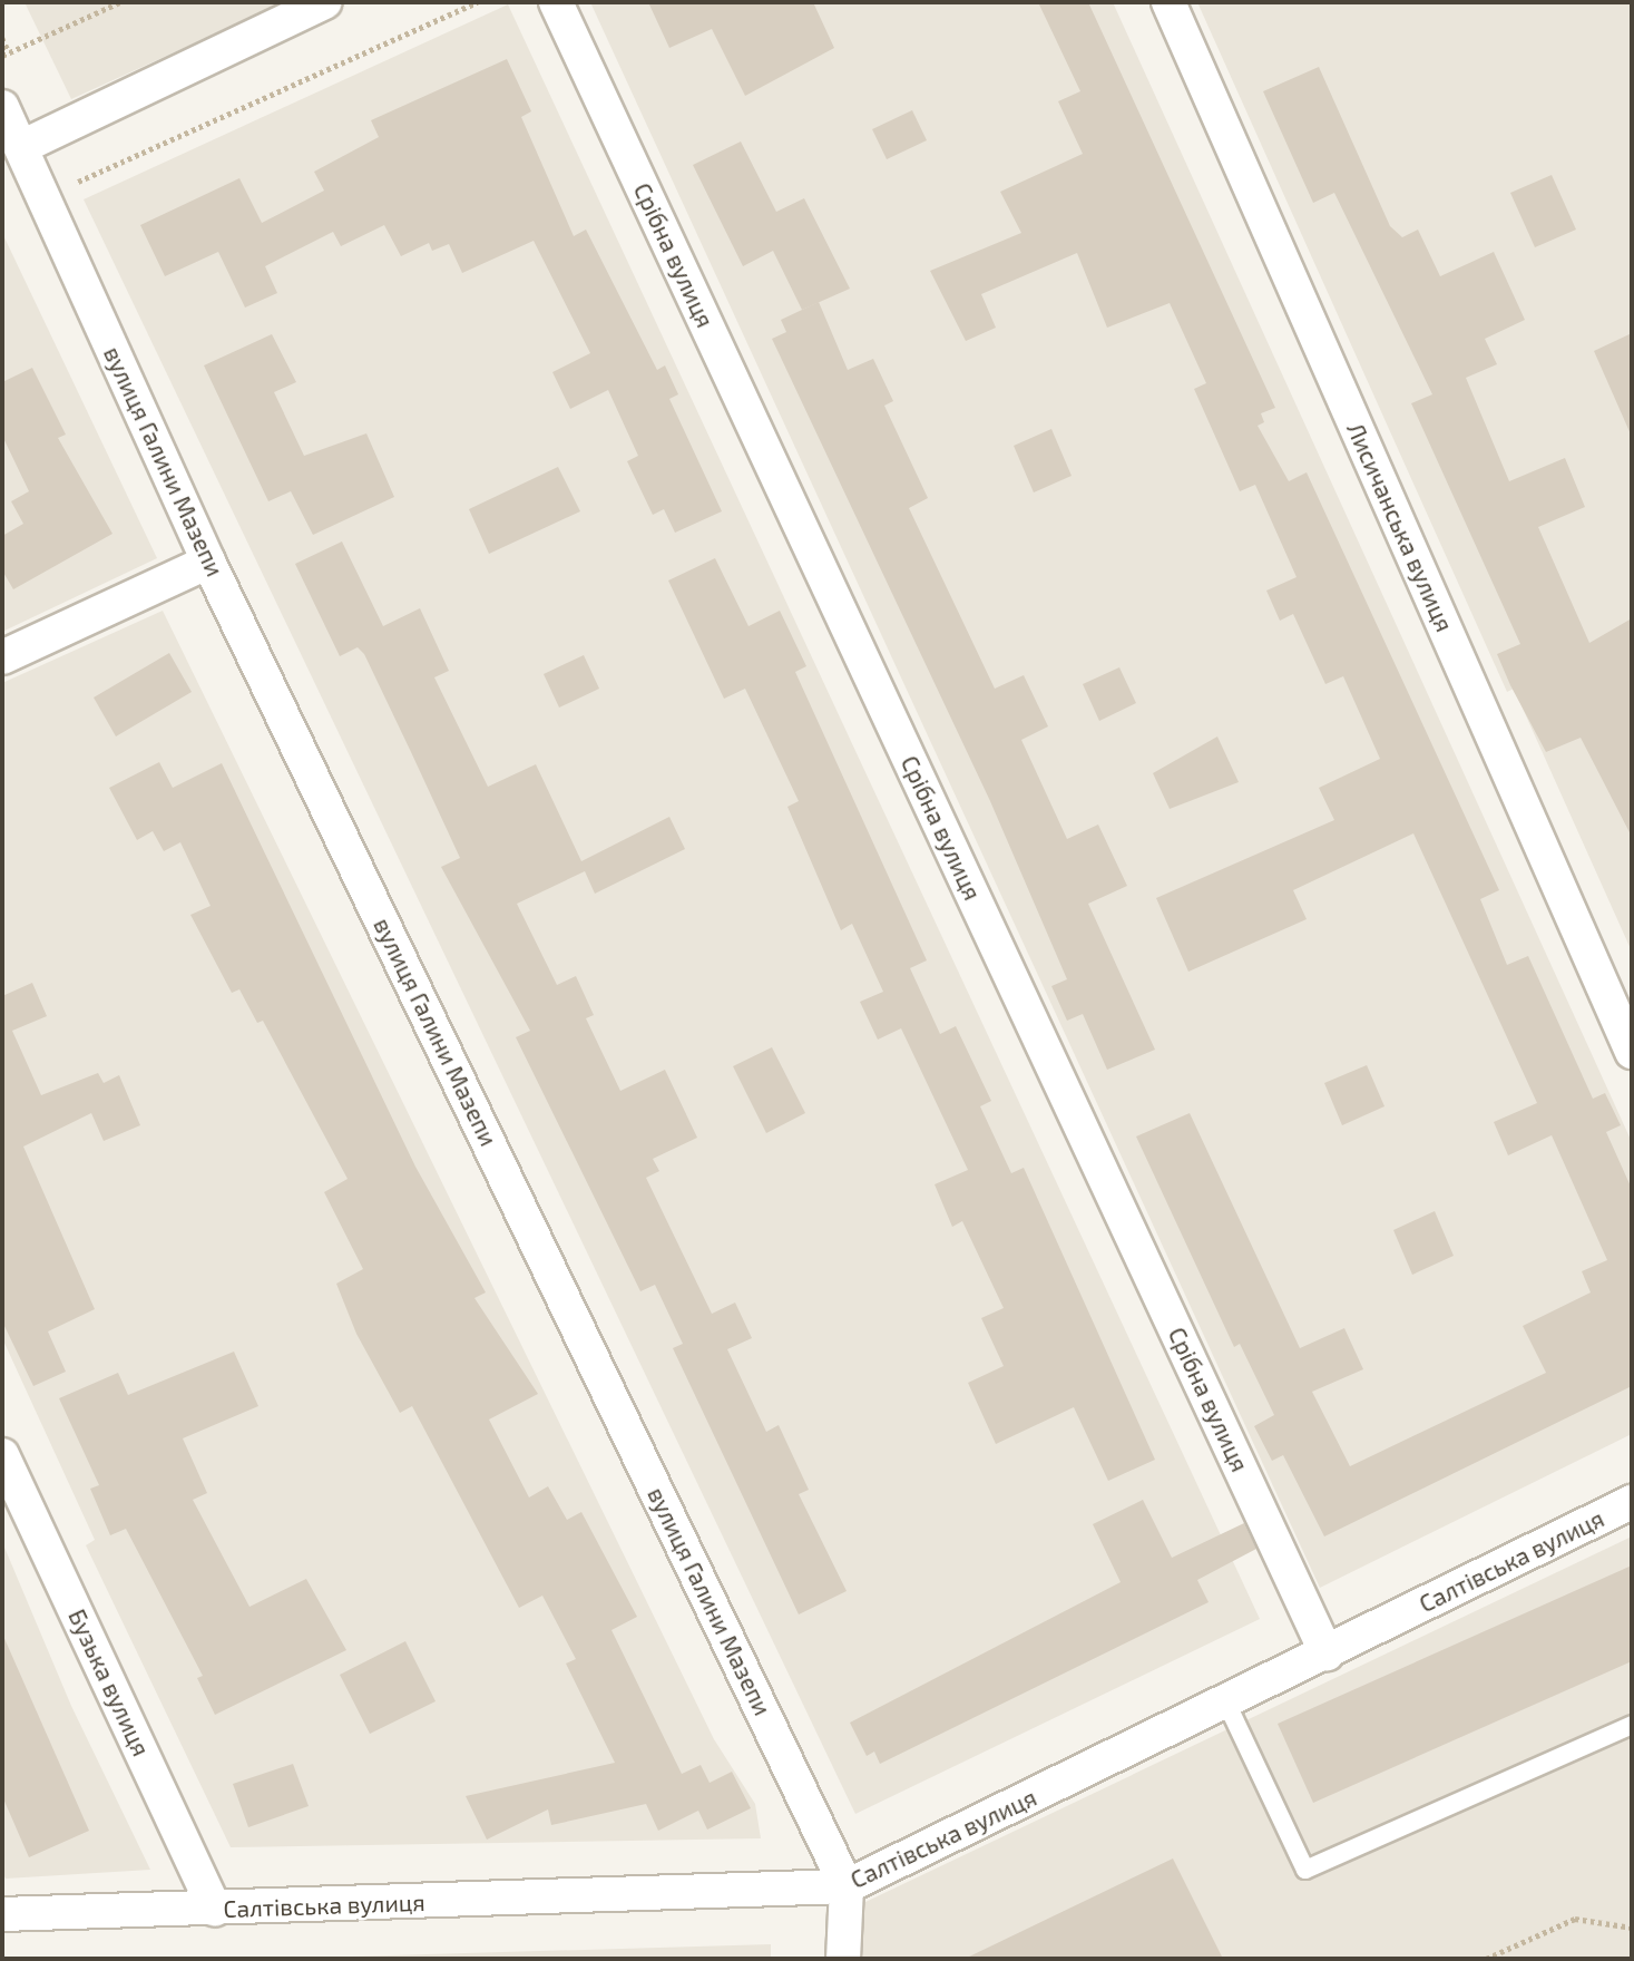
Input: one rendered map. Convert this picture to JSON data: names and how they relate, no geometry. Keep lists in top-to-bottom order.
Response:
{
  "streets": {
    "street": [
      "Срібна вулиця",
      "вулиця Галини Мазепи",
      "Лисичанська вулиця",
      "Салтівська вулиця",
      "Бузька вулиця"
    ]
  },
  "crossings": [
    ["Срібна вулиця", "Салтівська вулиця"],
    ["вулиця Галини Мазепи", "Салтівська вулиця"],
    ["Салтівська вулиця", "Бузька вулиця"]
  ]
}
